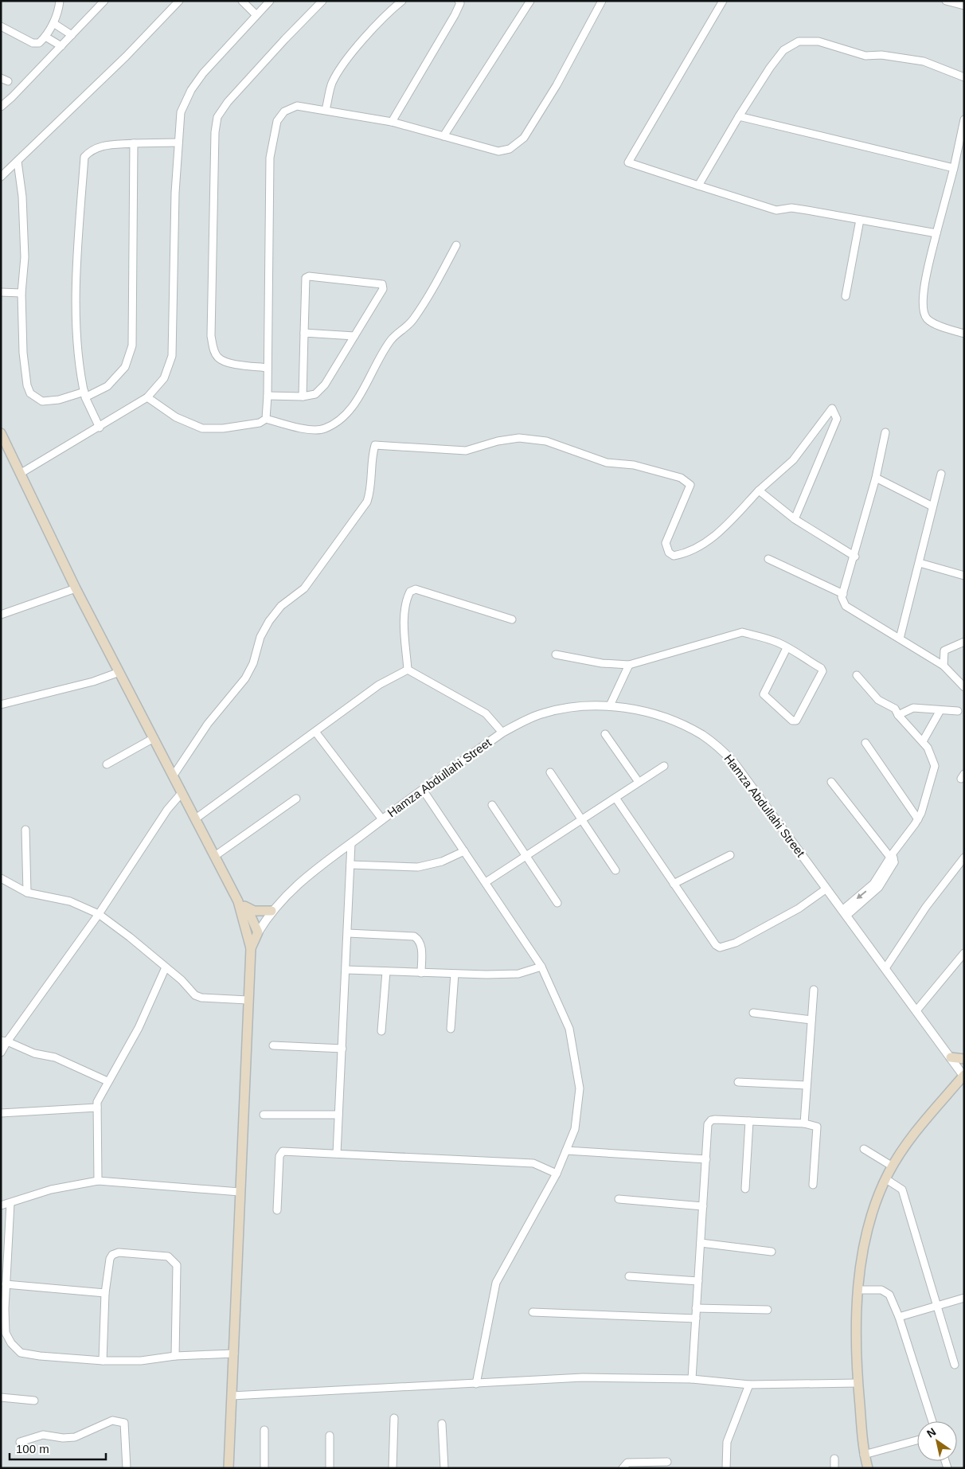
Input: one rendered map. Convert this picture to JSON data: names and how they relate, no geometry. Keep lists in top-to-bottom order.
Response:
{
  "streets": {
    "street": ["Hamza Abdullahi Street"]
  },
  "scale_bar": "100 m",
  "north": "top left"
}
